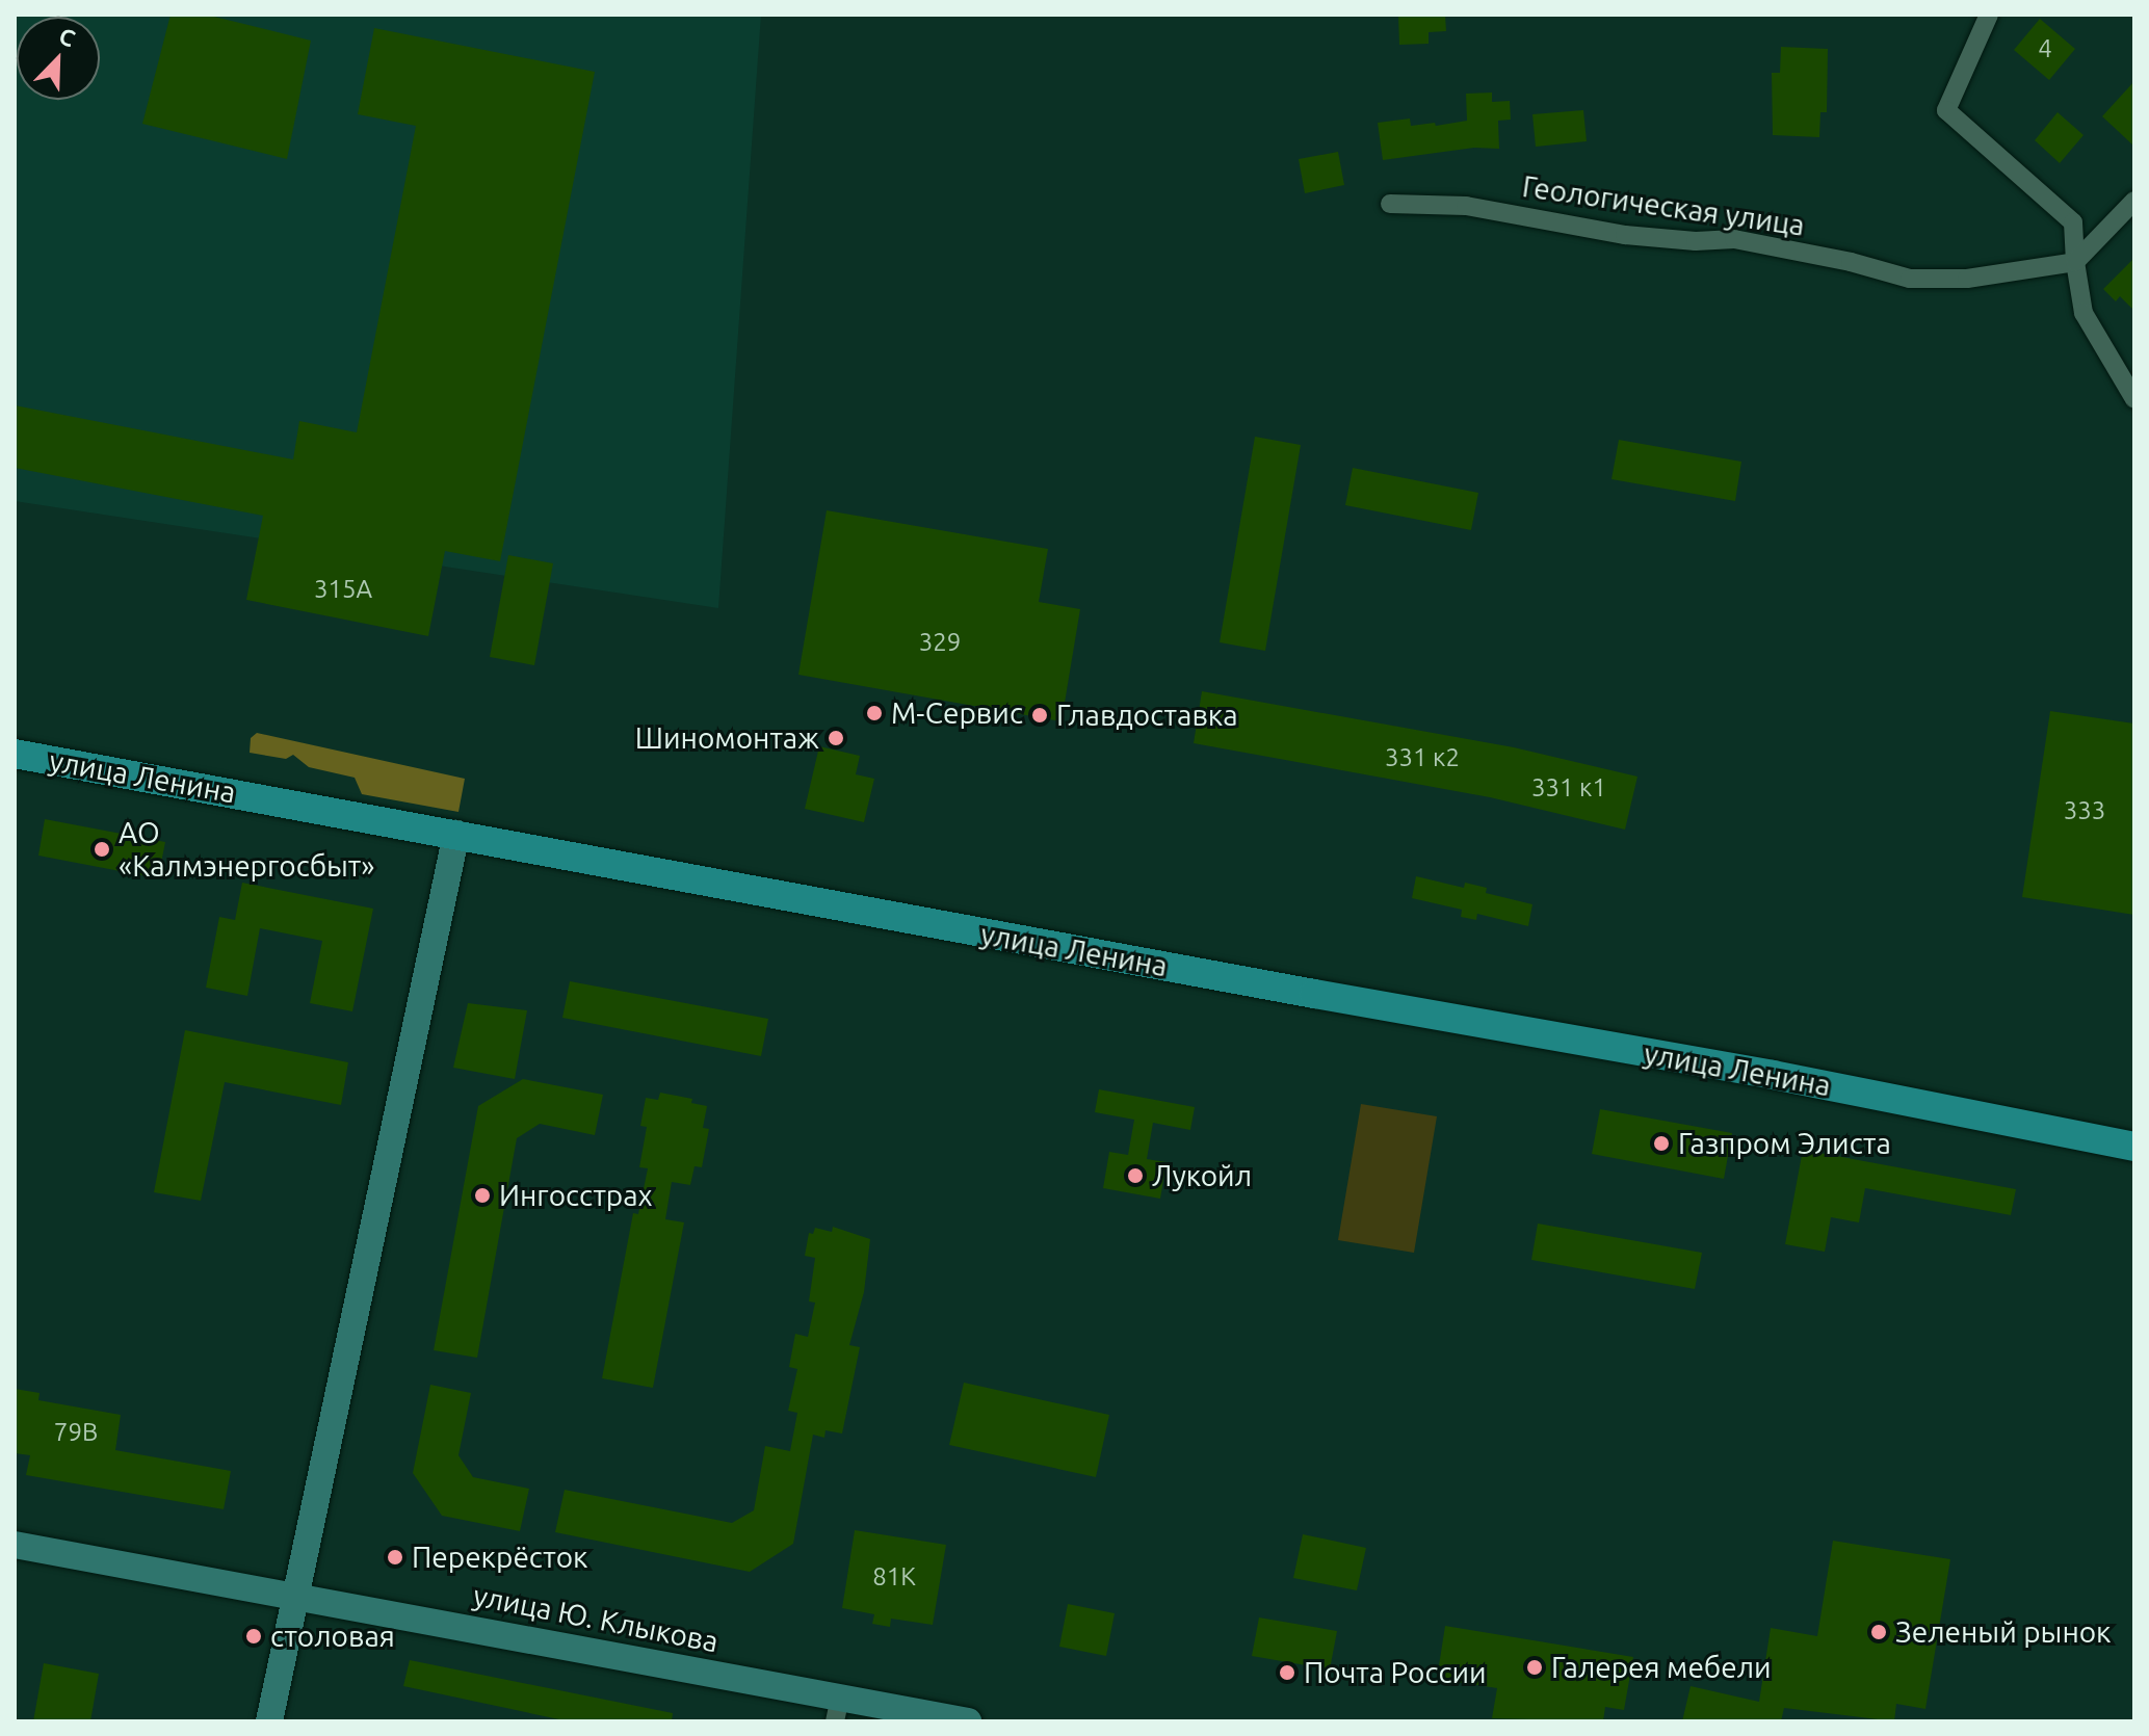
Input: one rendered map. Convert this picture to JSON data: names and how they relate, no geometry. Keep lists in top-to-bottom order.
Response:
{
  "streets": {
    "main road": ["улица Ленина", "улица Ю. Клыкова"],
    "street": ["Геологическая улица"]
  },
  "places": [
    "М-Сервис",
    "Главдоставка",
    "Шиномонтаж",
    "АО «Калмэнергосбыт»",
    "Газпром Элиста",
    "Лукойл",
    "Ингосстрах",
    "Перекрёсток",
    "Зеленый рынок",
    "столовая",
    "Галерея мебели",
    "Почта России"
  ],
  "house_numbers": [
    "4",
    "315А",
    "329",
    "331 к2",
    "331 к1",
    "333",
    "79В",
    "81К"
  ],
  "north": "top right"
}
